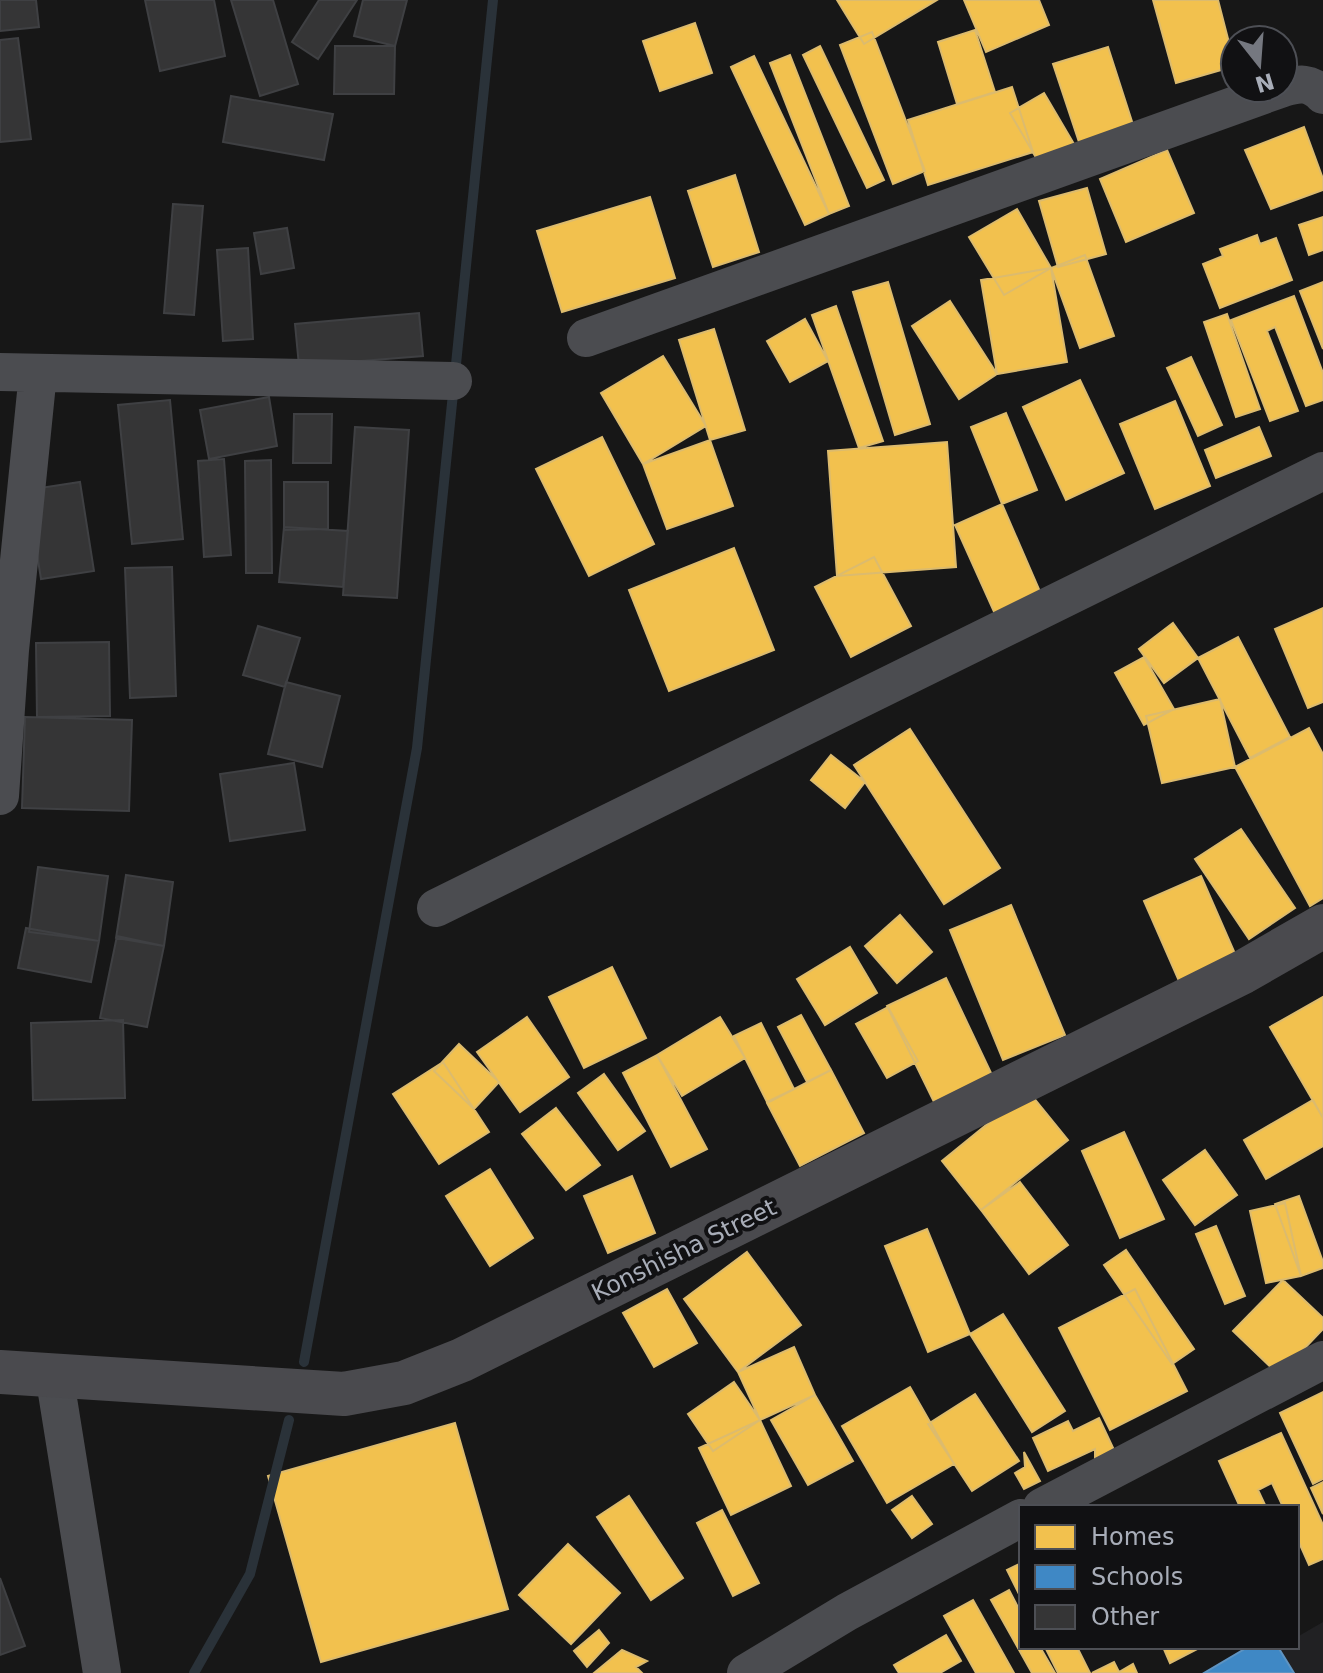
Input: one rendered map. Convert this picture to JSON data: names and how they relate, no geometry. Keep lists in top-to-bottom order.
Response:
{
  "streets": {
    "street": ["Konshisha Street"]
  },
  "legend": ["Homes", "Schools", "Other"],
  "north": "bottom"
}
